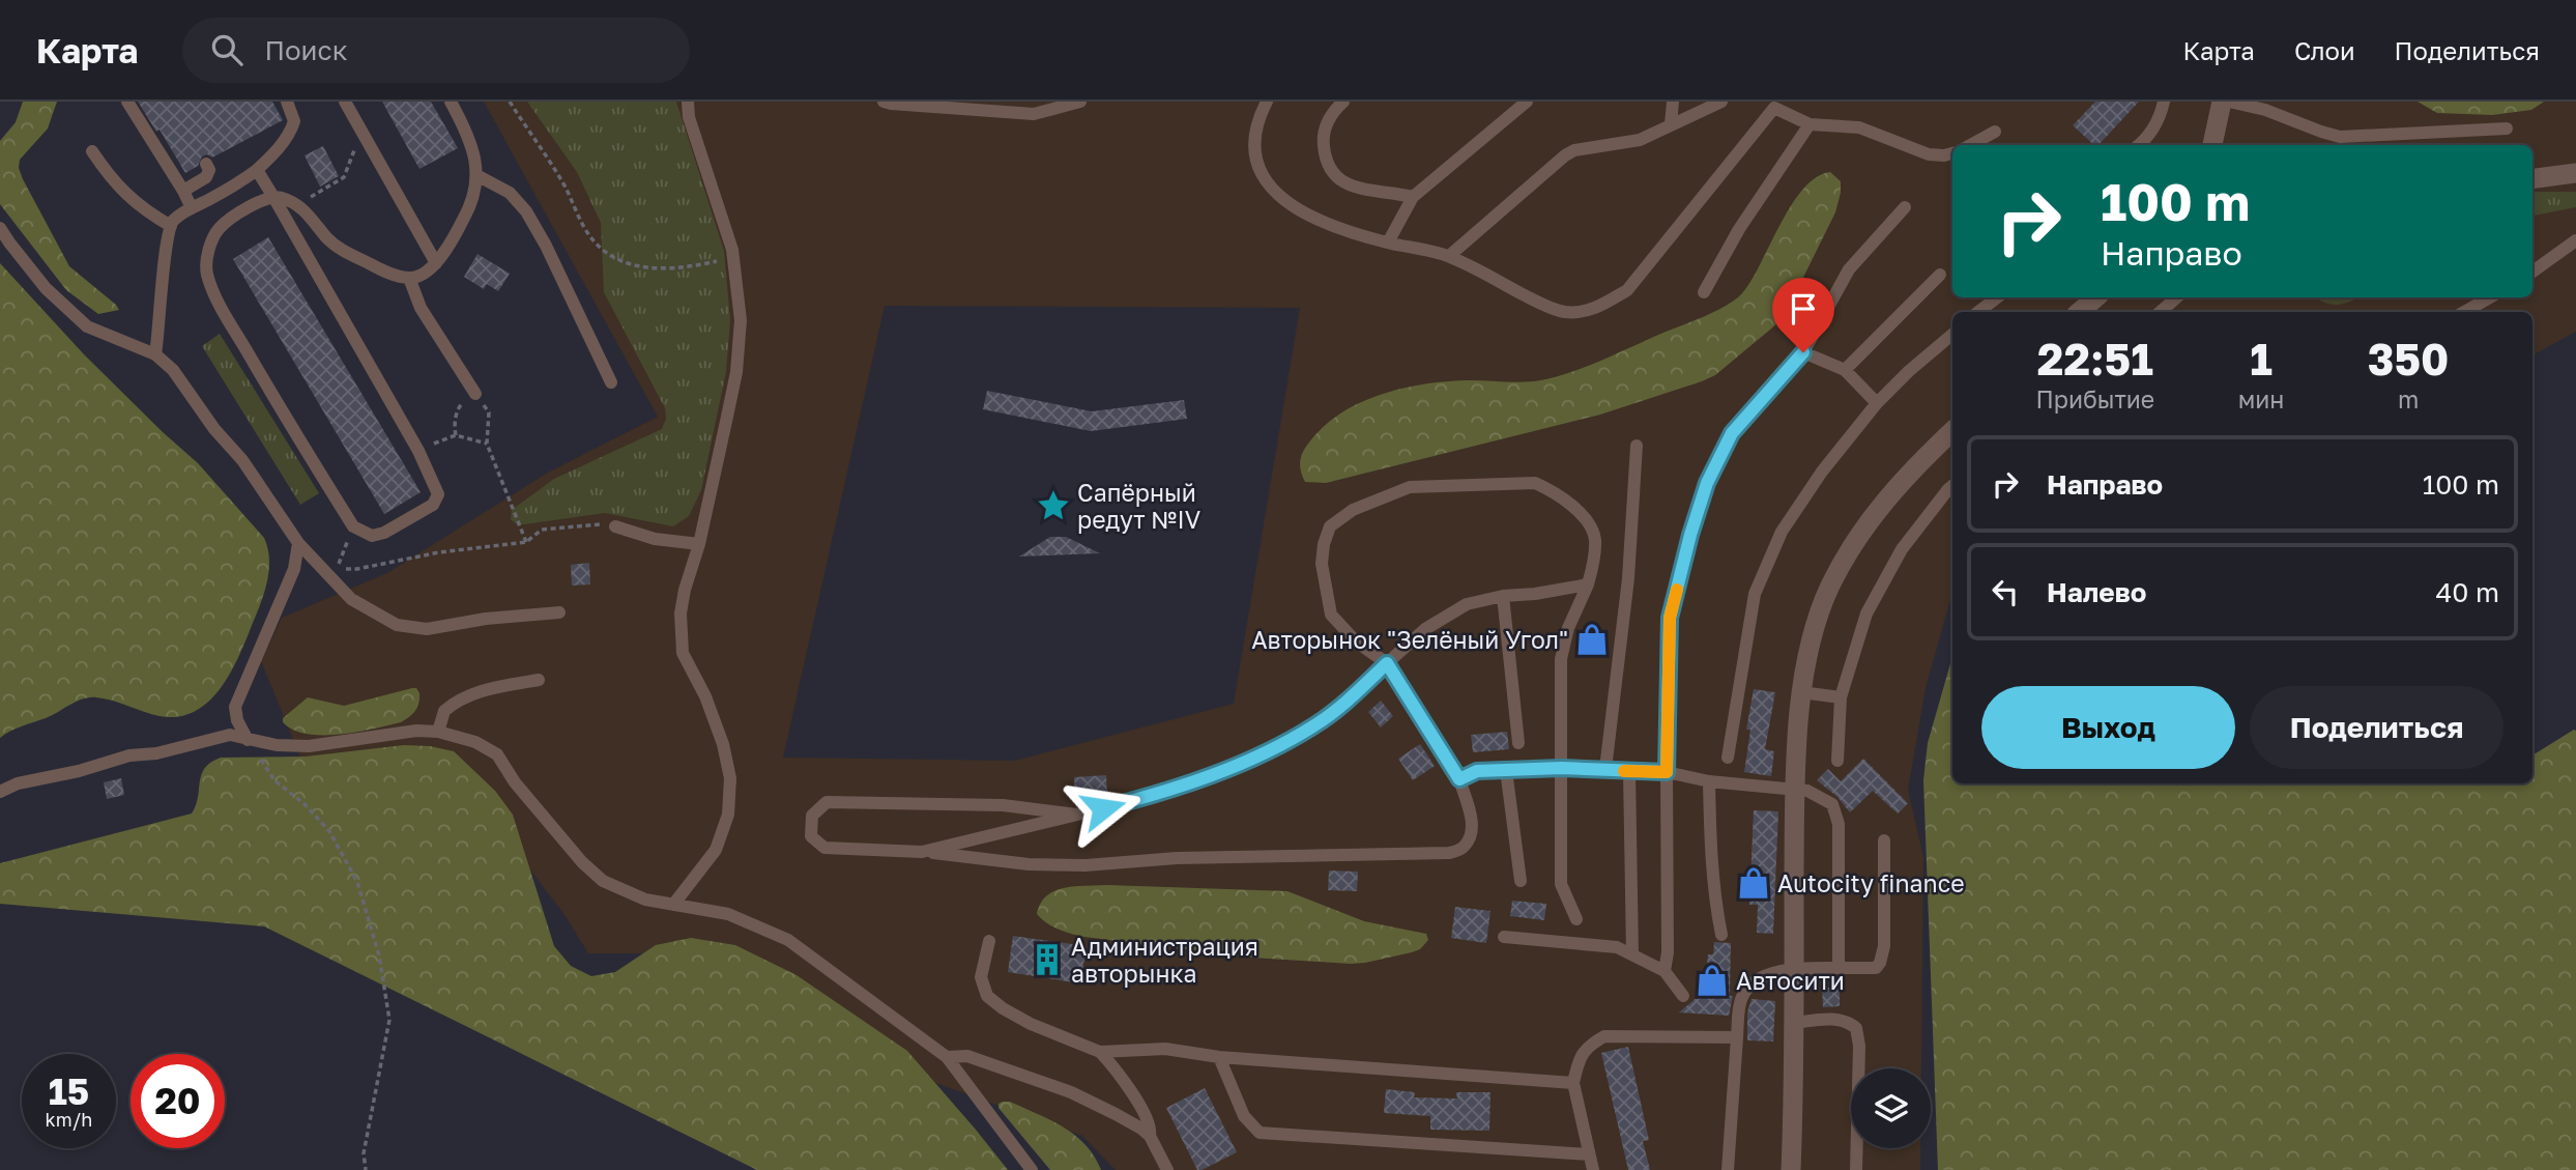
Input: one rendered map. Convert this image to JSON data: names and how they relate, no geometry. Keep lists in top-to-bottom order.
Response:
{
  "places": {
    "place": ["Сапёрный редут №IV"],
    "shop": ["Авторынок \"Зелёный Угол\"", "Autocity finance", "Автосити"],
    "building": ["Администрация авторынка"]
  },
  "page": {
    "header": "Карта",
    "search": "Поиск",
    "nav": ["Карта", "Слои", "Поделиться"],
    "turn": ["100 m", "Направо"],
    "eta": [
      "22:51",
      "Прибытие",
      "1",
      "мин",
      "350",
      "m"
    ],
    "list": [
      {
        "name": "Направо",
        "value": "100 m"
      },
      {
        "name": "Налево",
        "value": "40 m"
      }
    ],
    "buttons": ["Выход", "Поделиться"],
    "speed": "15 km/h",
    "limit": "20"
  }
}
